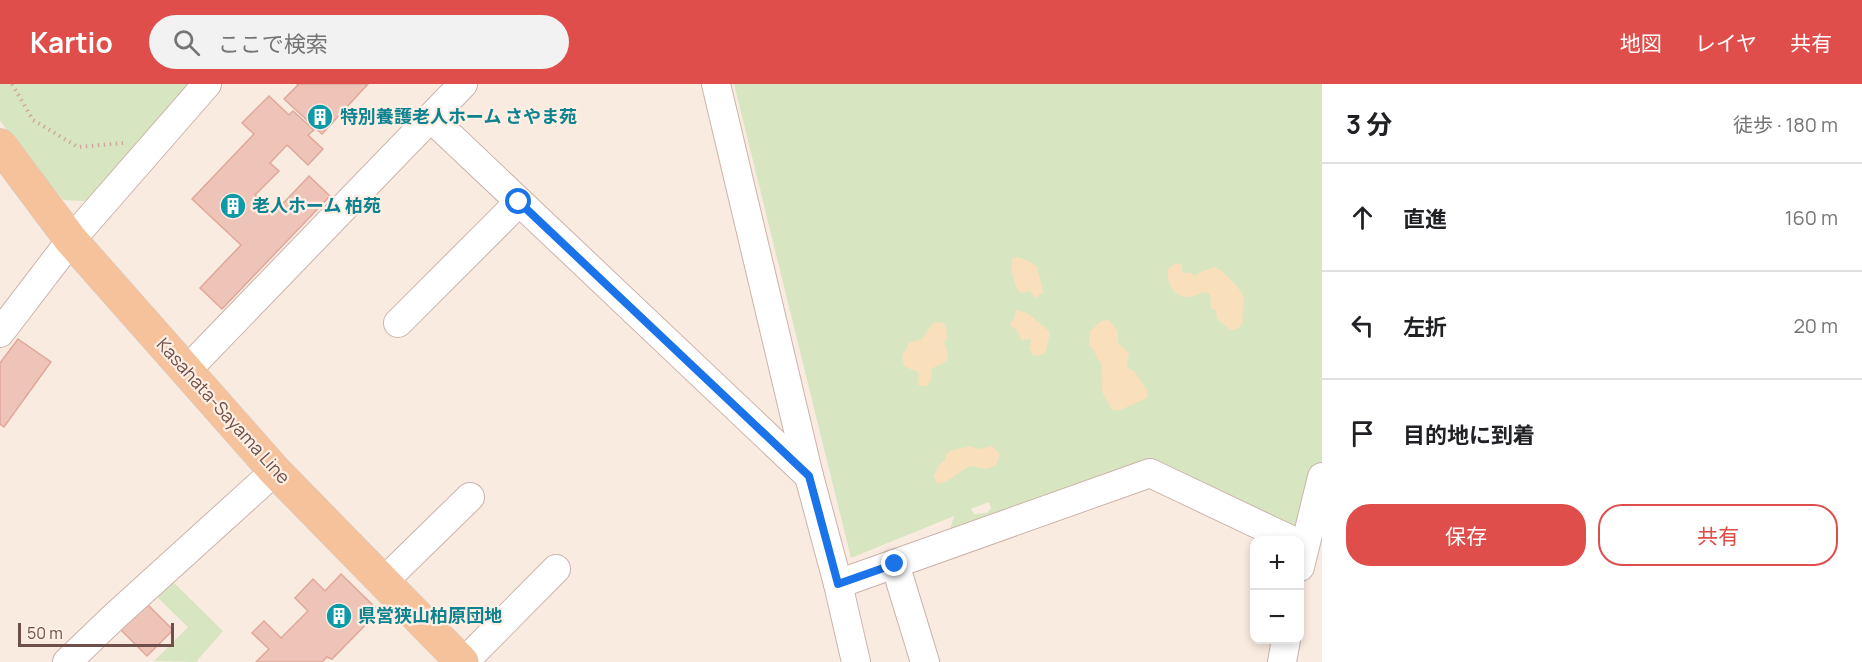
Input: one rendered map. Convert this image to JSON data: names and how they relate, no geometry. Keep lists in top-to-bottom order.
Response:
{
  "streets": {
    "main road": ["Kasahata-Sayama Line"]
  },
  "places": {
    "building": ["特別養護老人ホーム さやま苑", "老人ホーム 柏苑", "県営狭山柏原団地"]
  },
  "scale_bar": "50 m",
  "page": {
    "header": "Kartio",
    "search": "ここで検索",
    "nav": ["地図", "レイヤ", "共有"],
    "heading": ["3 分", "徒歩 · 180 m"],
    "list": [
      ["直進", "160 m"],
      ["左折", "20 m"],
      "目的地に到着"
    ],
    "buttons": ["保存", "共有"],
    "map_buttons": ["+", "−"],
    "scale": "50 m"
  }
}
